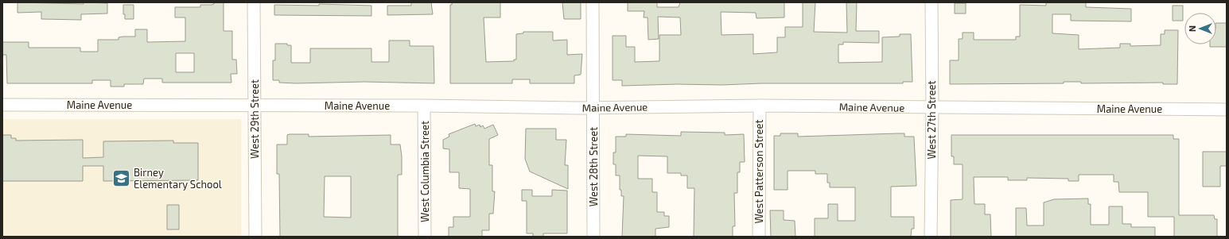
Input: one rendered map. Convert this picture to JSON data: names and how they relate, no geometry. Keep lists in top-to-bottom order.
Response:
{
  "streets": {
    "street": [
      "Maine Avenue",
      "West 29th Street",
      "West 27th Street",
      "West 28th Street",
      "West Columbia Street",
      "West Patterson Street"
    ]
  },
  "crossings": [
    ["Maine Avenue", "West 29th Street"],
    ["Maine Avenue", "West 27th Street"],
    ["Maine Avenue", "West 28th Street"],
    ["Maine Avenue", "West Columbia Street"],
    ["Maine Avenue", "West Patterson Street"]
  ],
  "places": {
    "school or university": ["Birney Elementary School"]
  },
  "north": "left"
}
